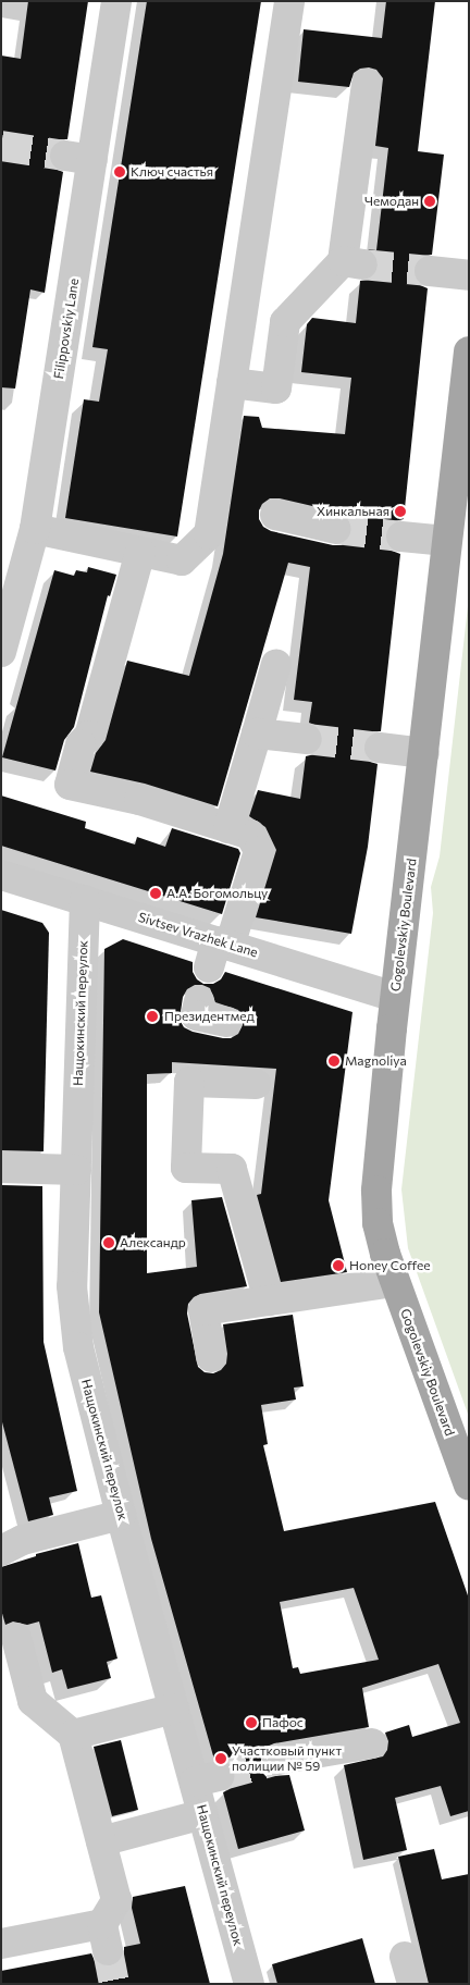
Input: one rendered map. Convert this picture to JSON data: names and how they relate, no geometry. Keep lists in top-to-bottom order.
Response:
{
  "streets": {
    "main road": ["Gogolevskiy Boulevard"],
    "street": ["Filippovskiy Lane", "Sivtsev Vrazhek Lane", "Нащокинский переулок"]
  },
  "crossings": [
    ["Gogolevskiy Boulevard", "Sivtsev Vrazhek Lane"],
    ["Sivtsev Vrazhek Lane", "Нащокинский переулок"]
  ],
  "places": [
    "Ключ счастья",
    "Чемодан",
    "Хинкальная",
    "А.А. Богомольцу",
    "Президентмед",
    "Magnoliya",
    "Александр",
    "Honey Coffee",
    "Пафос",
    "Участковый пункт полиции № 59"
  ]
}
